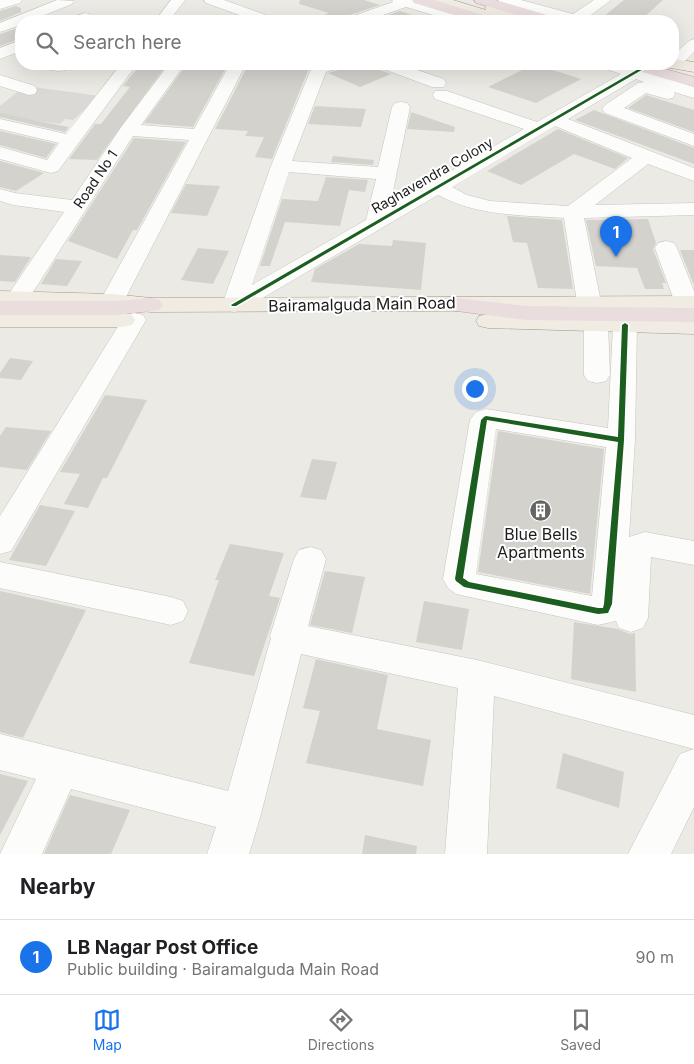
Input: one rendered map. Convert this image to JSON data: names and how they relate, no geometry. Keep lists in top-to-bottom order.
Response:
{
  "streets": {
    "main road": ["Bairamalguda Main Road"],
    "street": ["Raghavendra Colony", "Road No 1"]
  },
  "crossings": [
    ["Raghavendra Colony", "Bairamalguda Main Road"],
    ["Road No 1", "Bairamalguda Main Road"]
  ],
  "places": {
    "building": ["Blue Bells Apartments"]
  },
  "page": {
    "search": "Search here",
    "pins": "1",
    "heading": "Nearby",
    "list": [
      {
        "mark": "1",
        "name": "LB Nagar Post Office",
        "note": "Public building · Bairamalguda Main Road",
        "value": "90 m"
      }
    ],
    "nav": ["Map", "Directions", "Saved"]
  }
}
